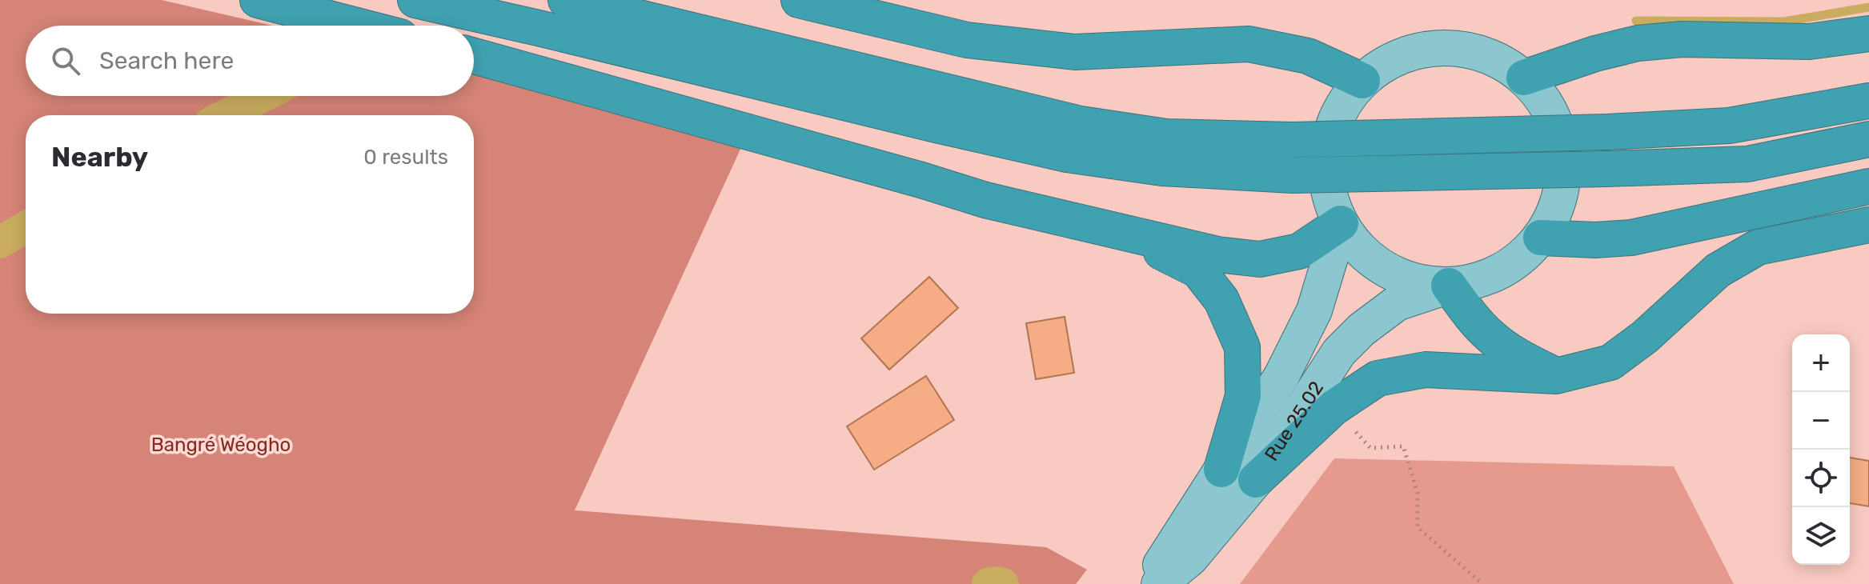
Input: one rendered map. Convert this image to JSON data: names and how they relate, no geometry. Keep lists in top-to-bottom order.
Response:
{
  "streets": {
    "main road": ["Rue 25.02"]
  },
  "parks": ["Bangré Wéogho"],
  "page": {
    "search": "Search here",
    "heading": ["Nearby", "0 results"],
    "map_buttons": ["+", "−"]
  }
}
